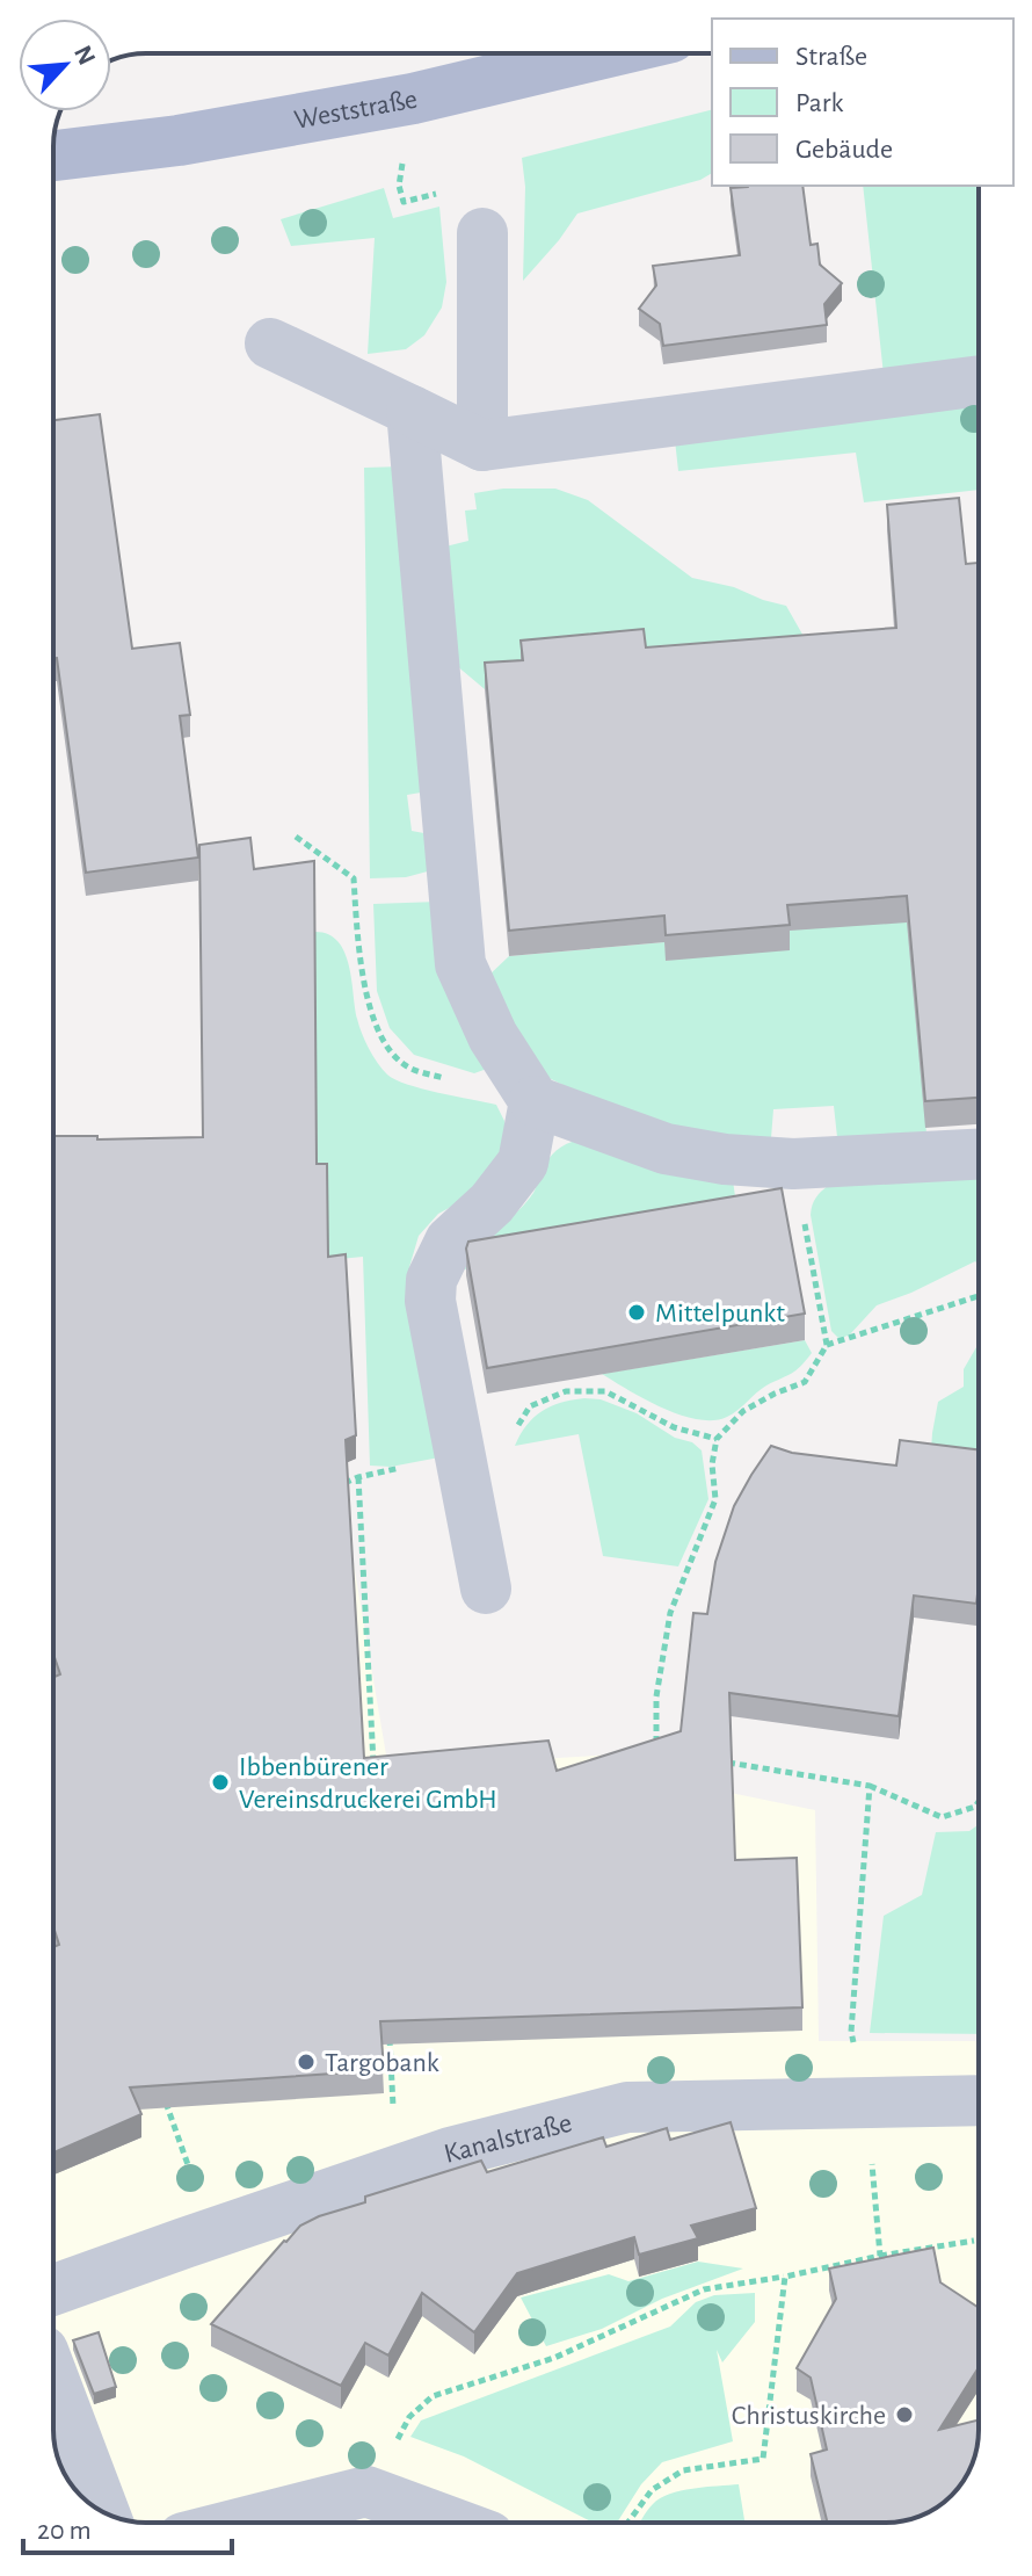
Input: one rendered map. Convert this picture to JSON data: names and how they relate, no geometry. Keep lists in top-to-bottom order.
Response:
{
  "streets": {
    "main road": ["Weststraße"],
    "street": ["Kanalstraße"]
  },
  "places": [
    "Mittelpunkt",
    "Ibbenbürener Vereinsdruckerei GmbH",
    "Targobank",
    "Christuskirche"
  ],
  "legend": ["Straße", "Park", "Gebäude"],
  "scale_bar": "20 m",
  "north": "top right"
}
